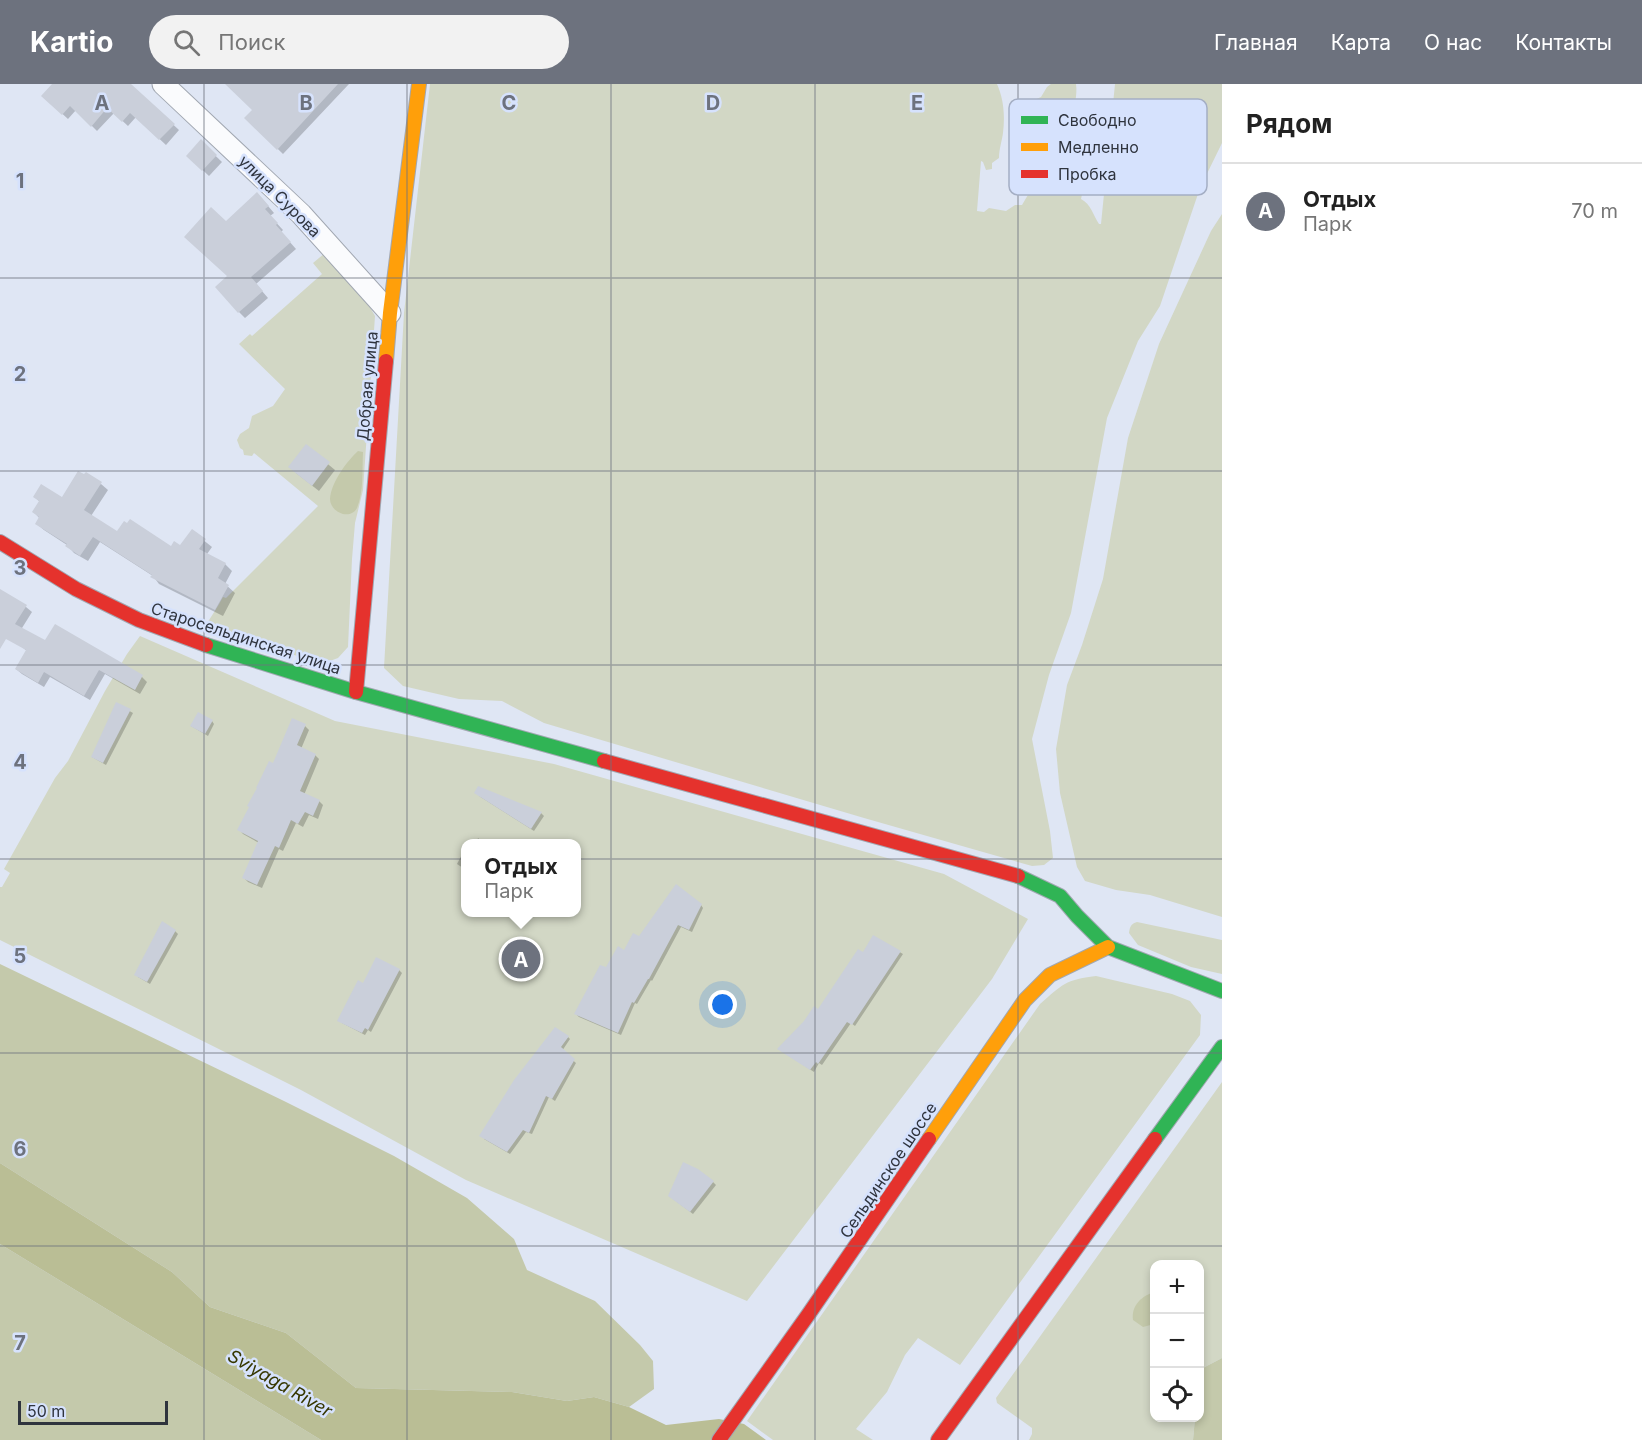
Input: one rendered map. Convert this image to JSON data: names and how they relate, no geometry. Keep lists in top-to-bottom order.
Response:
{
  "streets": {
    "street": [
      "улица Сурова",
      "Добрая улица",
      "Старосельдинская улица",
      "Сельдинское шоссе"
    ]
  },
  "crossings": [
    ["улица Сурова", "Добрая улица"],
    ["Добрая улица", "Старосельдинская улица"],
    ["Старосельдинская улица", "Сельдинское шоссе"]
  ],
  "water": ["Sviyaga River"],
  "legend": ["Свободно", "Медленно", "Пробка"],
  "scale_bar": "50 m",
  "page": {
    "header": "Kartio",
    "search": "Поиск",
    "nav": [
      "Главная",
      "Карта",
      "О нас",
      "Контакты"
    ],
    "heading": "Рядом",
    "list": [
      {
        "mark": "A",
        "name": "Отдых",
        "note": "Парк",
        "value": "70 m"
      }
    ],
    "popup": ["Отдых", "Парк"],
    "pins": "A",
    "map_buttons": ["+", "−"],
    "scale": "50 m"
  },
  "grid": {
    "columns": [
      "A",
      "B",
      "C",
      "D",
      "E"
    ],
    "rows": [
      "1",
      "2",
      "3",
      "4",
      "5",
      "6",
      "7"
    ]
  }
}
